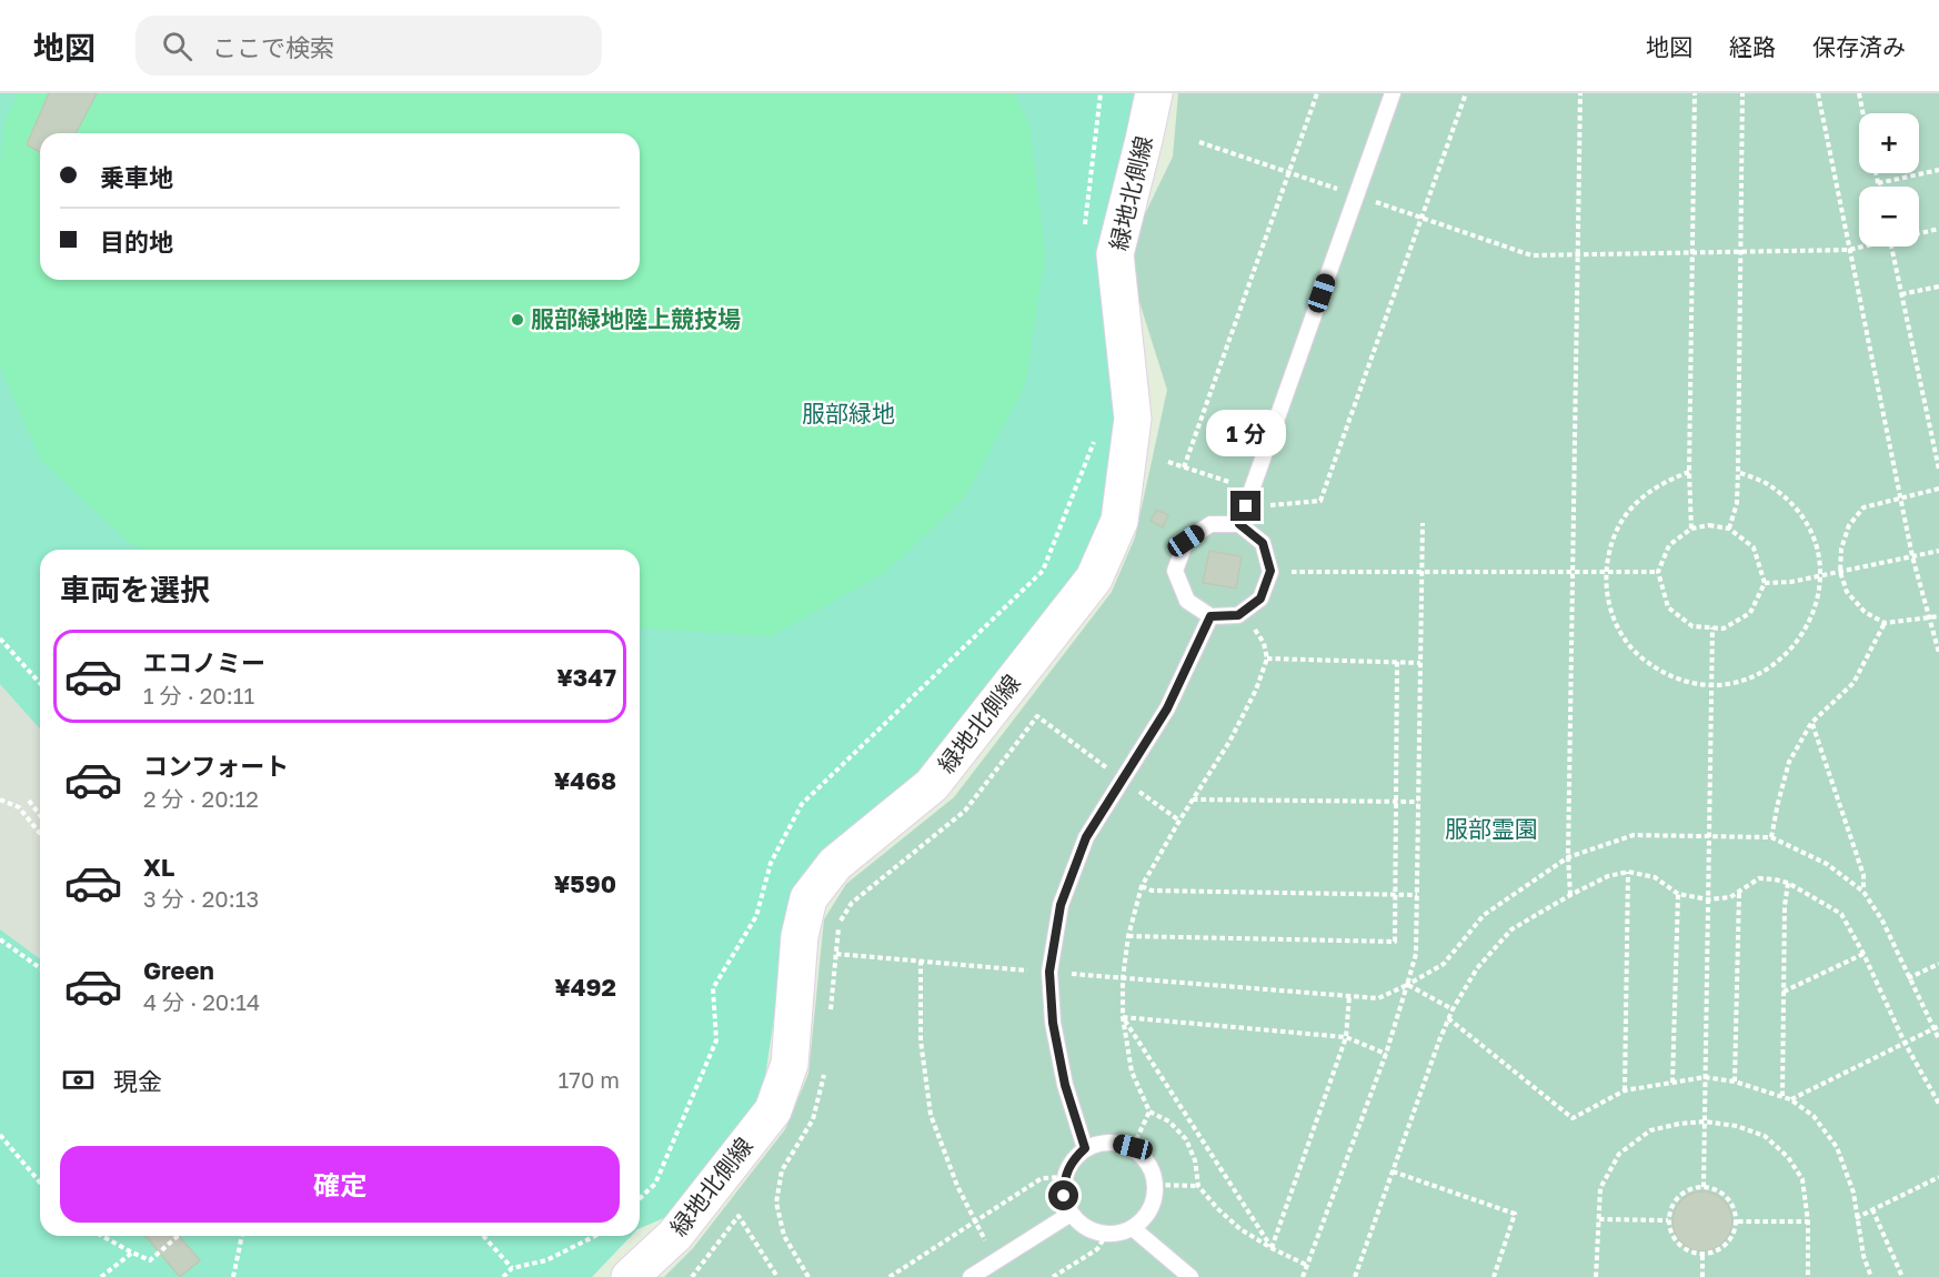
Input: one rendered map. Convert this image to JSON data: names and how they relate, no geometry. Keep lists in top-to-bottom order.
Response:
{
  "streets": {
    "street": ["緑地北側線"]
  },
  "parks": ["服部緑地", "服部霊園"],
  "places": ["服部緑地陸上競技場"],
  "page": {
    "header": "地図",
    "search": "ここで検索",
    "nav": ["地図", "経路", "保存済み"],
    "map_buttons": ["+", "−"],
    "banner": ["乗車地", "目的地"],
    "bubble": "1 分",
    "heading": "車両を選択",
    "list": [
      {
        "name": "エコノミー",
        "note": "1 分 · 20:11",
        "value": "¥347"
      },
      {
        "name": "コンフォート",
        "note": "2 分 · 20:12",
        "value": "¥468"
      },
      {
        "name": "XL",
        "note": "3 分 · 20:13",
        "value": "¥590"
      },
      {
        "name": "Green",
        "note": "4 分 · 20:14",
        "value": "¥492"
      }
    ],
    "pay": ["現金", "170 m"],
    "buttons": "確定"
  }
}
